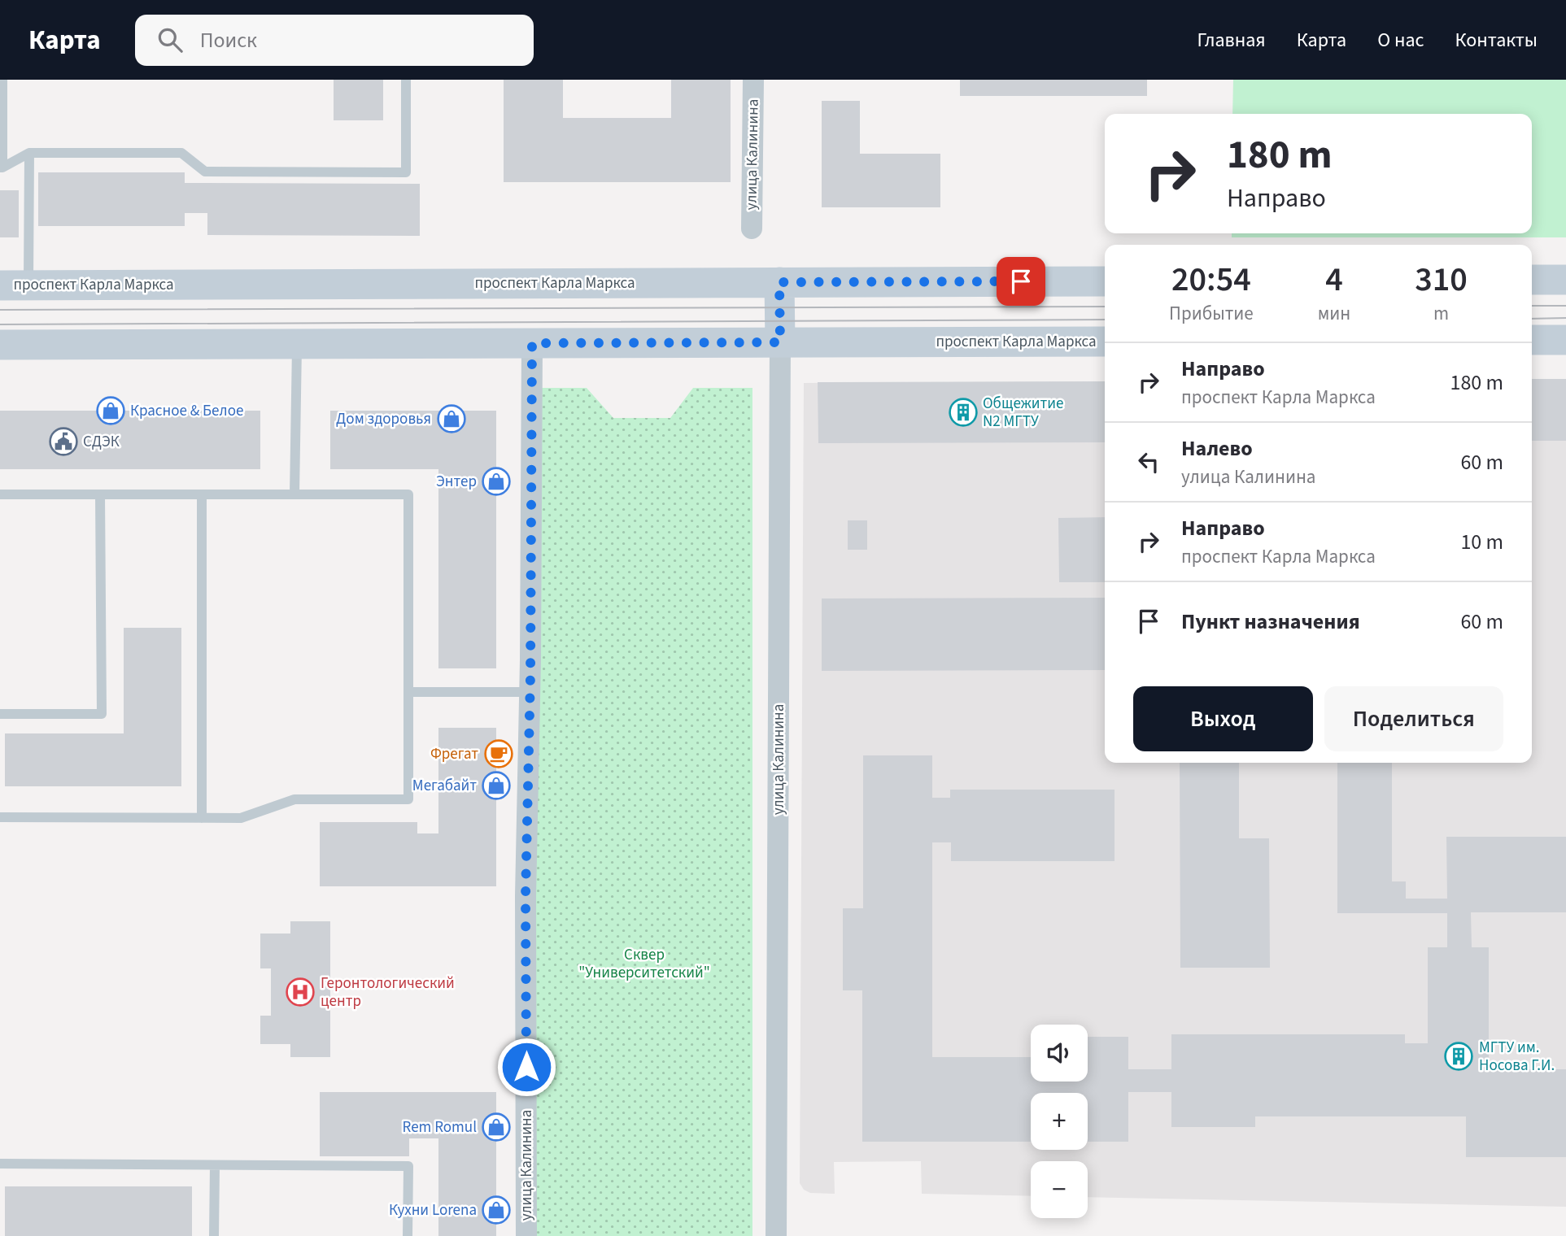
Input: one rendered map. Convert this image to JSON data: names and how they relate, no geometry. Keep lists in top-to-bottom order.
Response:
{
  "streets": {
    "main road": ["улица Калинина", "проспект Карла Маркса"]
  },
  "crossings": [
    ["улица Калинина", "проспект Карла Маркса"]
  ],
  "parks": ["Сквер \"Университетский\""],
  "places": {
    "shop": [
      "Красное & Белое",
      "Дом здоровья",
      "Энтер",
      "Мегабайт",
      "Rem Romul",
      "Кухни Lorena"
    ],
    "building": ["Общежитие N2 МГТУ", "МГТУ им. Носова Г.И."],
    "public building": ["СДЭК"],
    "cafe": ["Фрегат"],
    "hospital": ["Геронтологический центр"]
  },
  "page": {
    "header": "Карта",
    "search": "Поиск",
    "nav": [
      "Главная",
      "Карта",
      "О нас",
      "Контакты"
    ],
    "turn": ["180 m", "Направо"],
    "eta": [
      "20:54",
      "Прибытие",
      "4",
      "мин",
      "310",
      "m"
    ],
    "list": [
      {
        "name": "Направо",
        "note": "проспект Карла Маркса",
        "value": "180 m"
      },
      {
        "name": "Налево",
        "note": "улица Калинина",
        "value": "60 m"
      },
      {
        "name": "Направо",
        "note": "проспект Карла Маркса",
        "value": "10 m"
      },
      {
        "name": "Пункт назначения",
        "value": "60 m"
      }
    ],
    "buttons": ["Выход", "Поделиться"],
    "map_buttons": ["+", "−"]
  }
}
